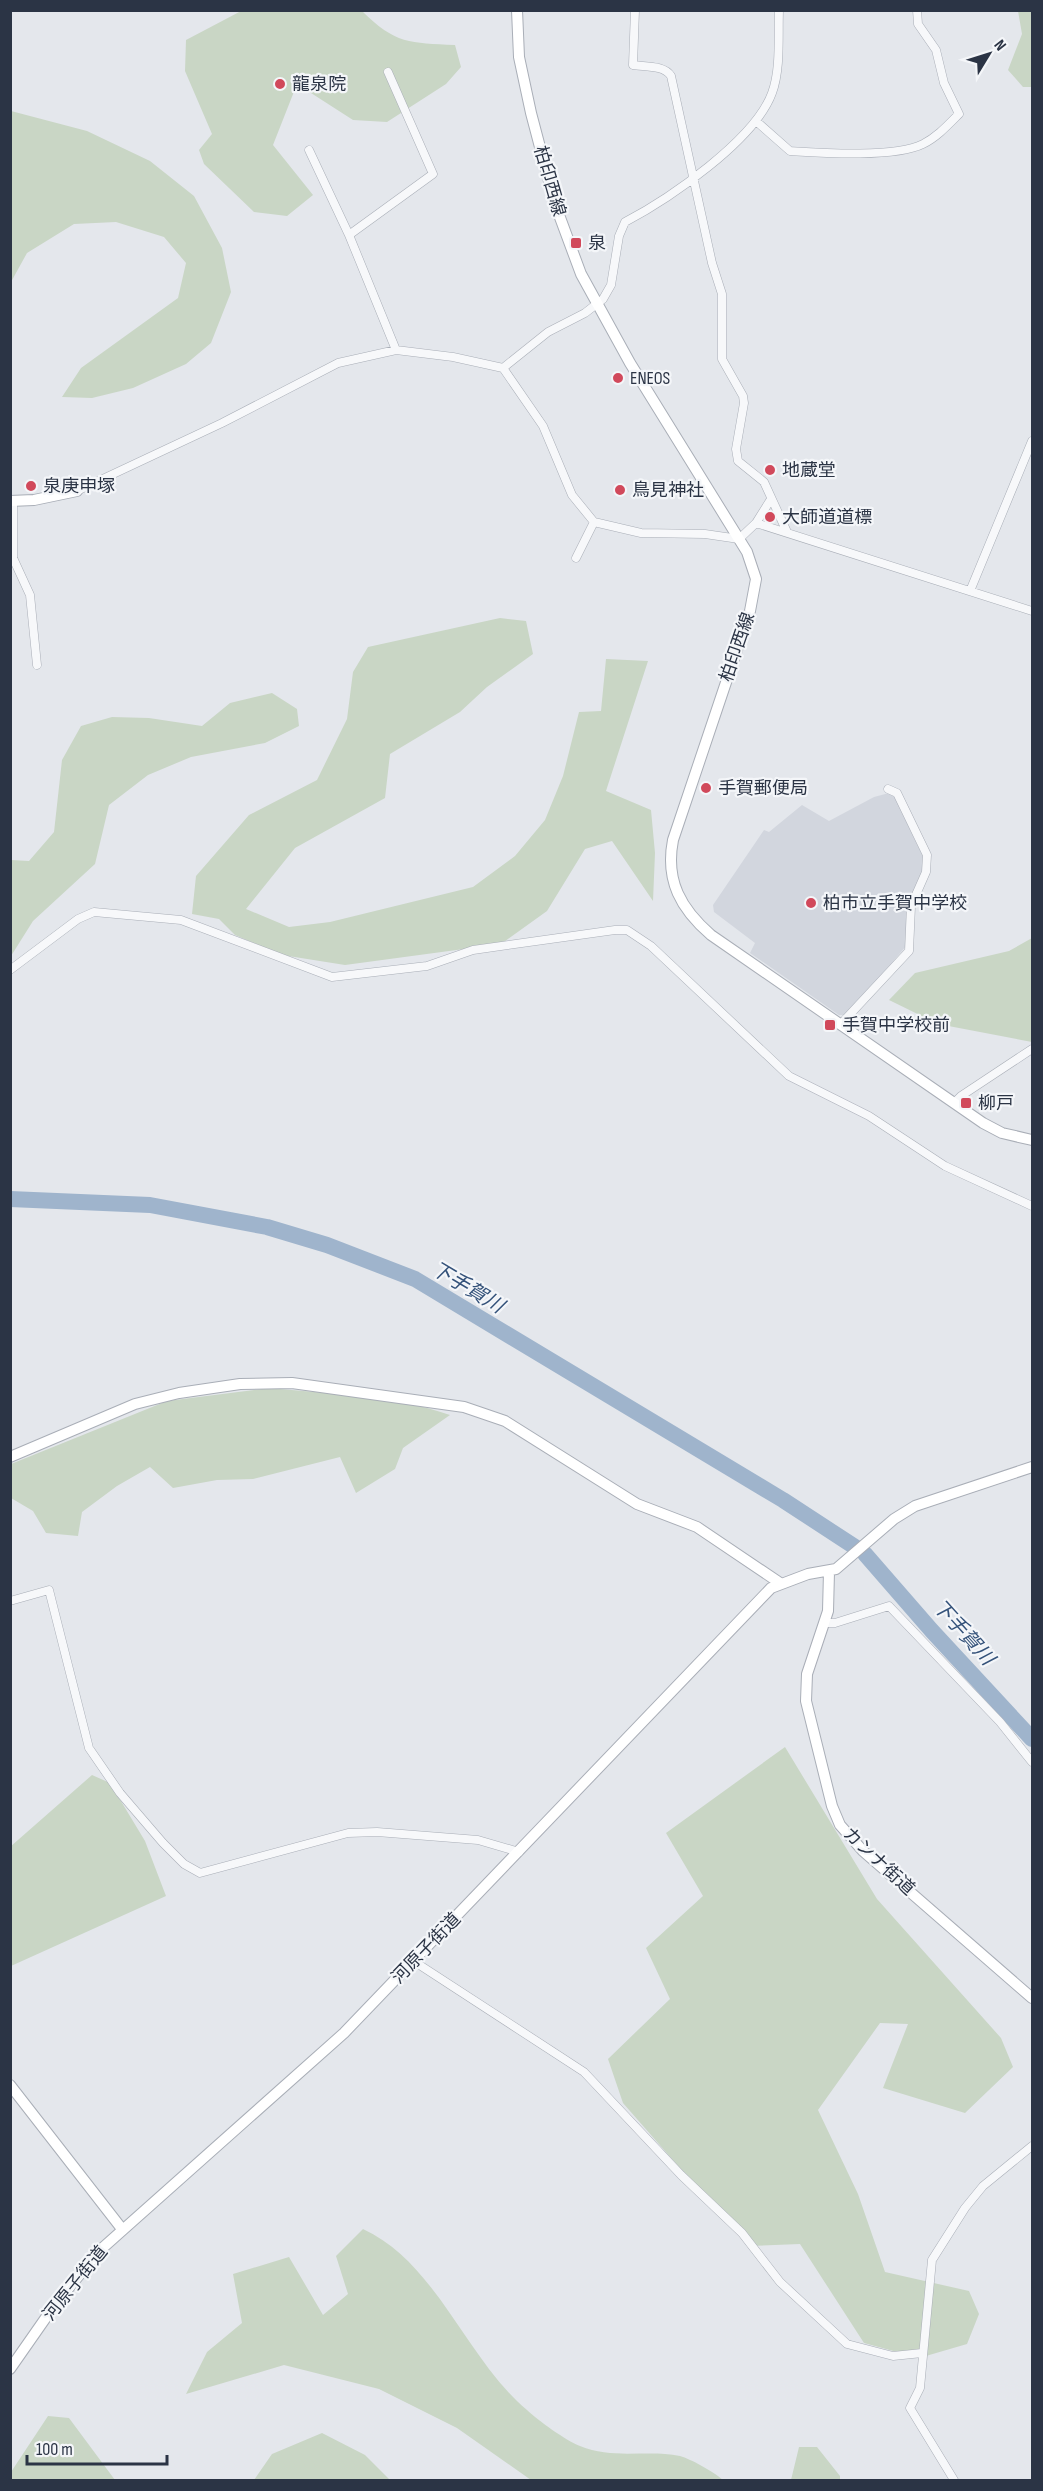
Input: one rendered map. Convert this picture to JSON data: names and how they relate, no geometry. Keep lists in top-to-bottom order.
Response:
{
  "streets": {
    "street": ["柏印西線", "カンナ街道", "河原子街道"]
  },
  "crossings": [
    ["カンナ街道", "河原子街道"]
  ],
  "water": ["下手賀川"],
  "places": {
    "other": [
      "龍泉院",
      "ENEOS",
      "地蔵堂",
      "泉庚申塚",
      "鳥見神社",
      "大師道道標",
      "手賀郵便局",
      "柏市立手賀中学校"
    ],
    "transit": ["泉", "手賀中学校前", "柳戸"]
  },
  "scale_bar": "100 m",
  "north": "top right"
}
